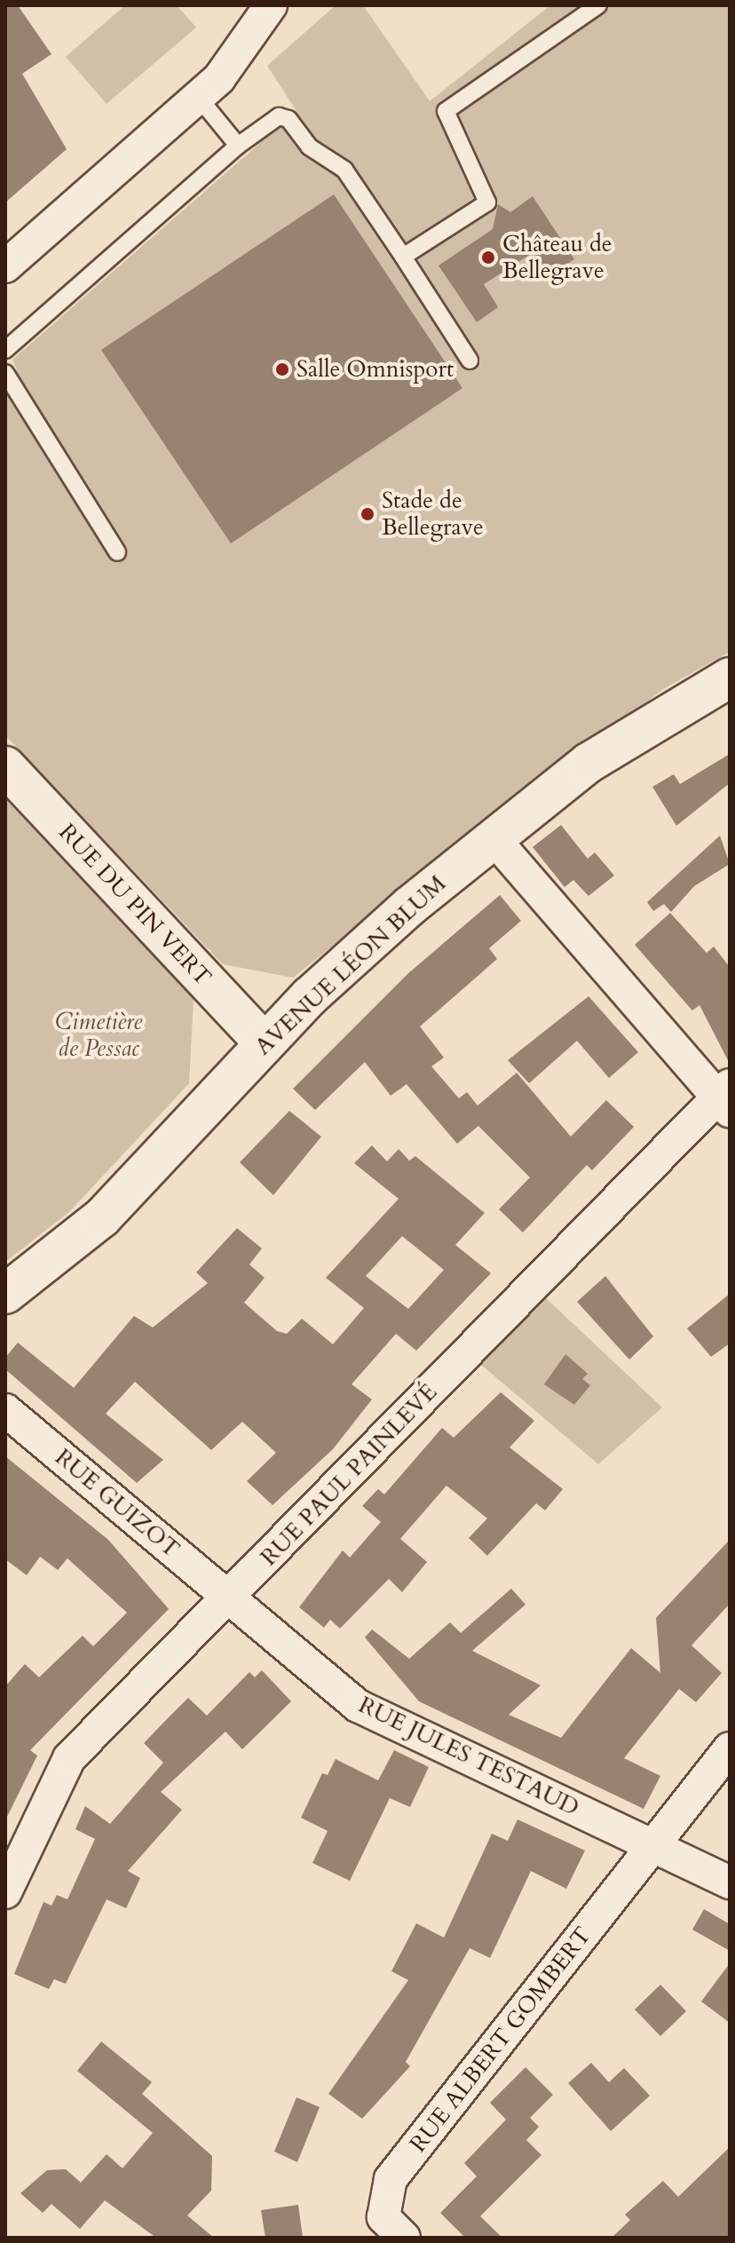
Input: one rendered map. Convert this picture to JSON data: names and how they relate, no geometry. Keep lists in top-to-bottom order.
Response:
{
  "streets": {
    "street": [
      "RUE DU PIN VERT",
      "AVENUE LÉON BLUM",
      "RUE PAUL PAINLEVÉ",
      "RUE GUIZOT",
      "RUE JULES TESTAUD",
      "RUE ALBERT GOMBERT"
    ]
  },
  "crossings": [
    ["RUE DU PIN VERT", "AVENUE LÉON BLUM"],
    ["RUE PAUL PAINLEVÉ", "RUE GUIZOT"],
    ["RUE PAUL PAINLEVÉ", "RUE JULES TESTAUD"],
    ["RUE GUIZOT", "RUE JULES TESTAUD"],
    ["RUE JULES TESTAUD", "RUE ALBERT GOMBERT"]
  ],
  "parks": ["Cimetière de Pessac"],
  "places": ["Château de Bellegrave", "Salle Omnisport", "Stade de Bellegrave"]
}
